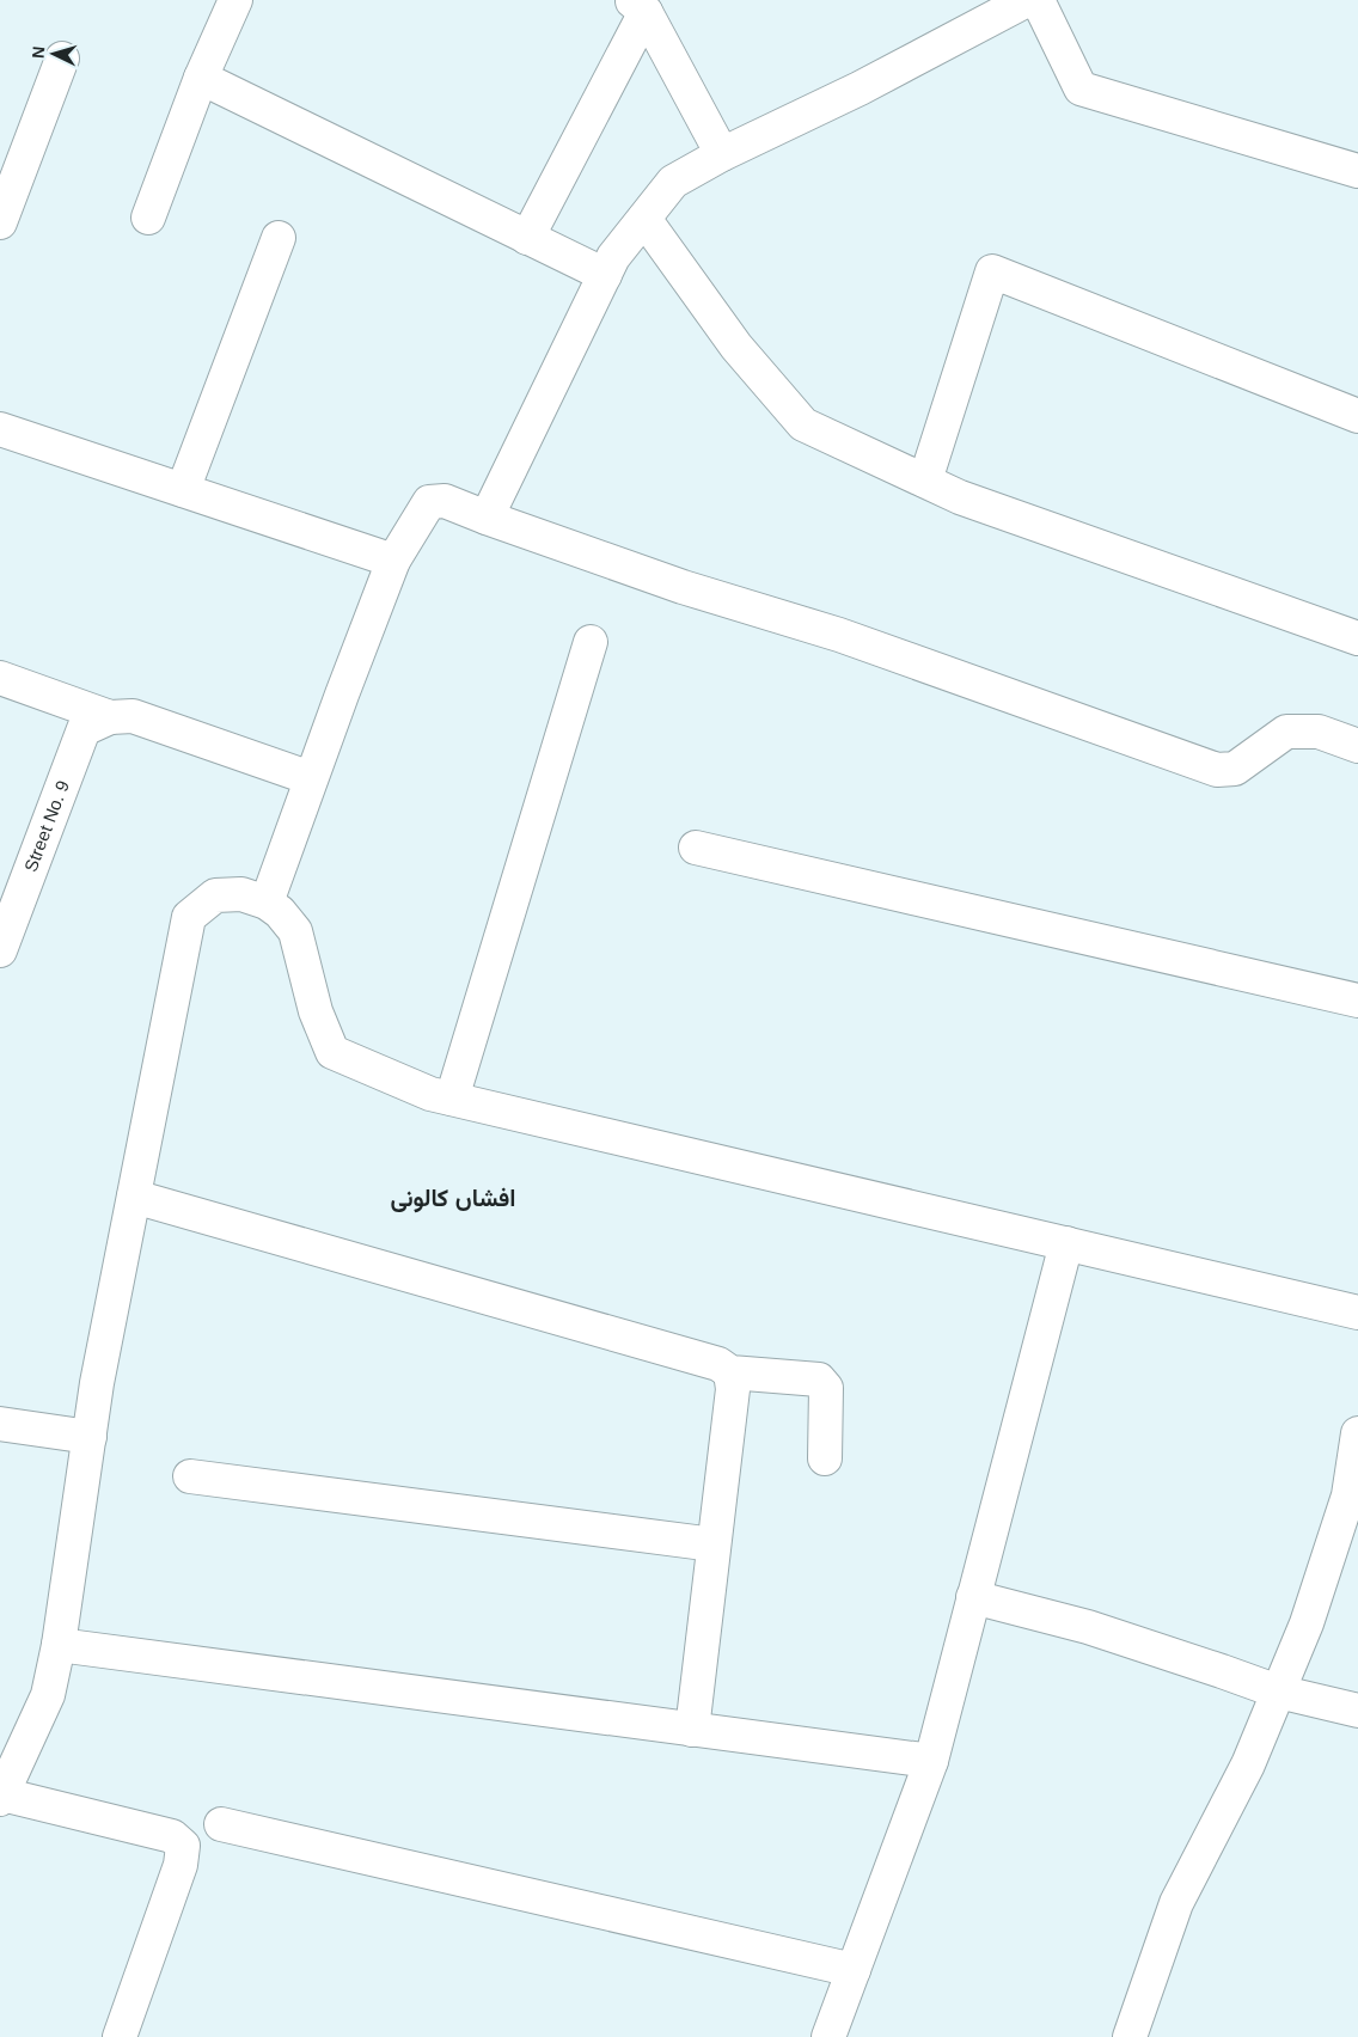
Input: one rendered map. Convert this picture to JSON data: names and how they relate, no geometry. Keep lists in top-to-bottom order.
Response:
{
  "streets": {
    "street": ["Street No. 9"]
  },
  "districts": ["افشاں کالونی"],
  "north": "left"
}
